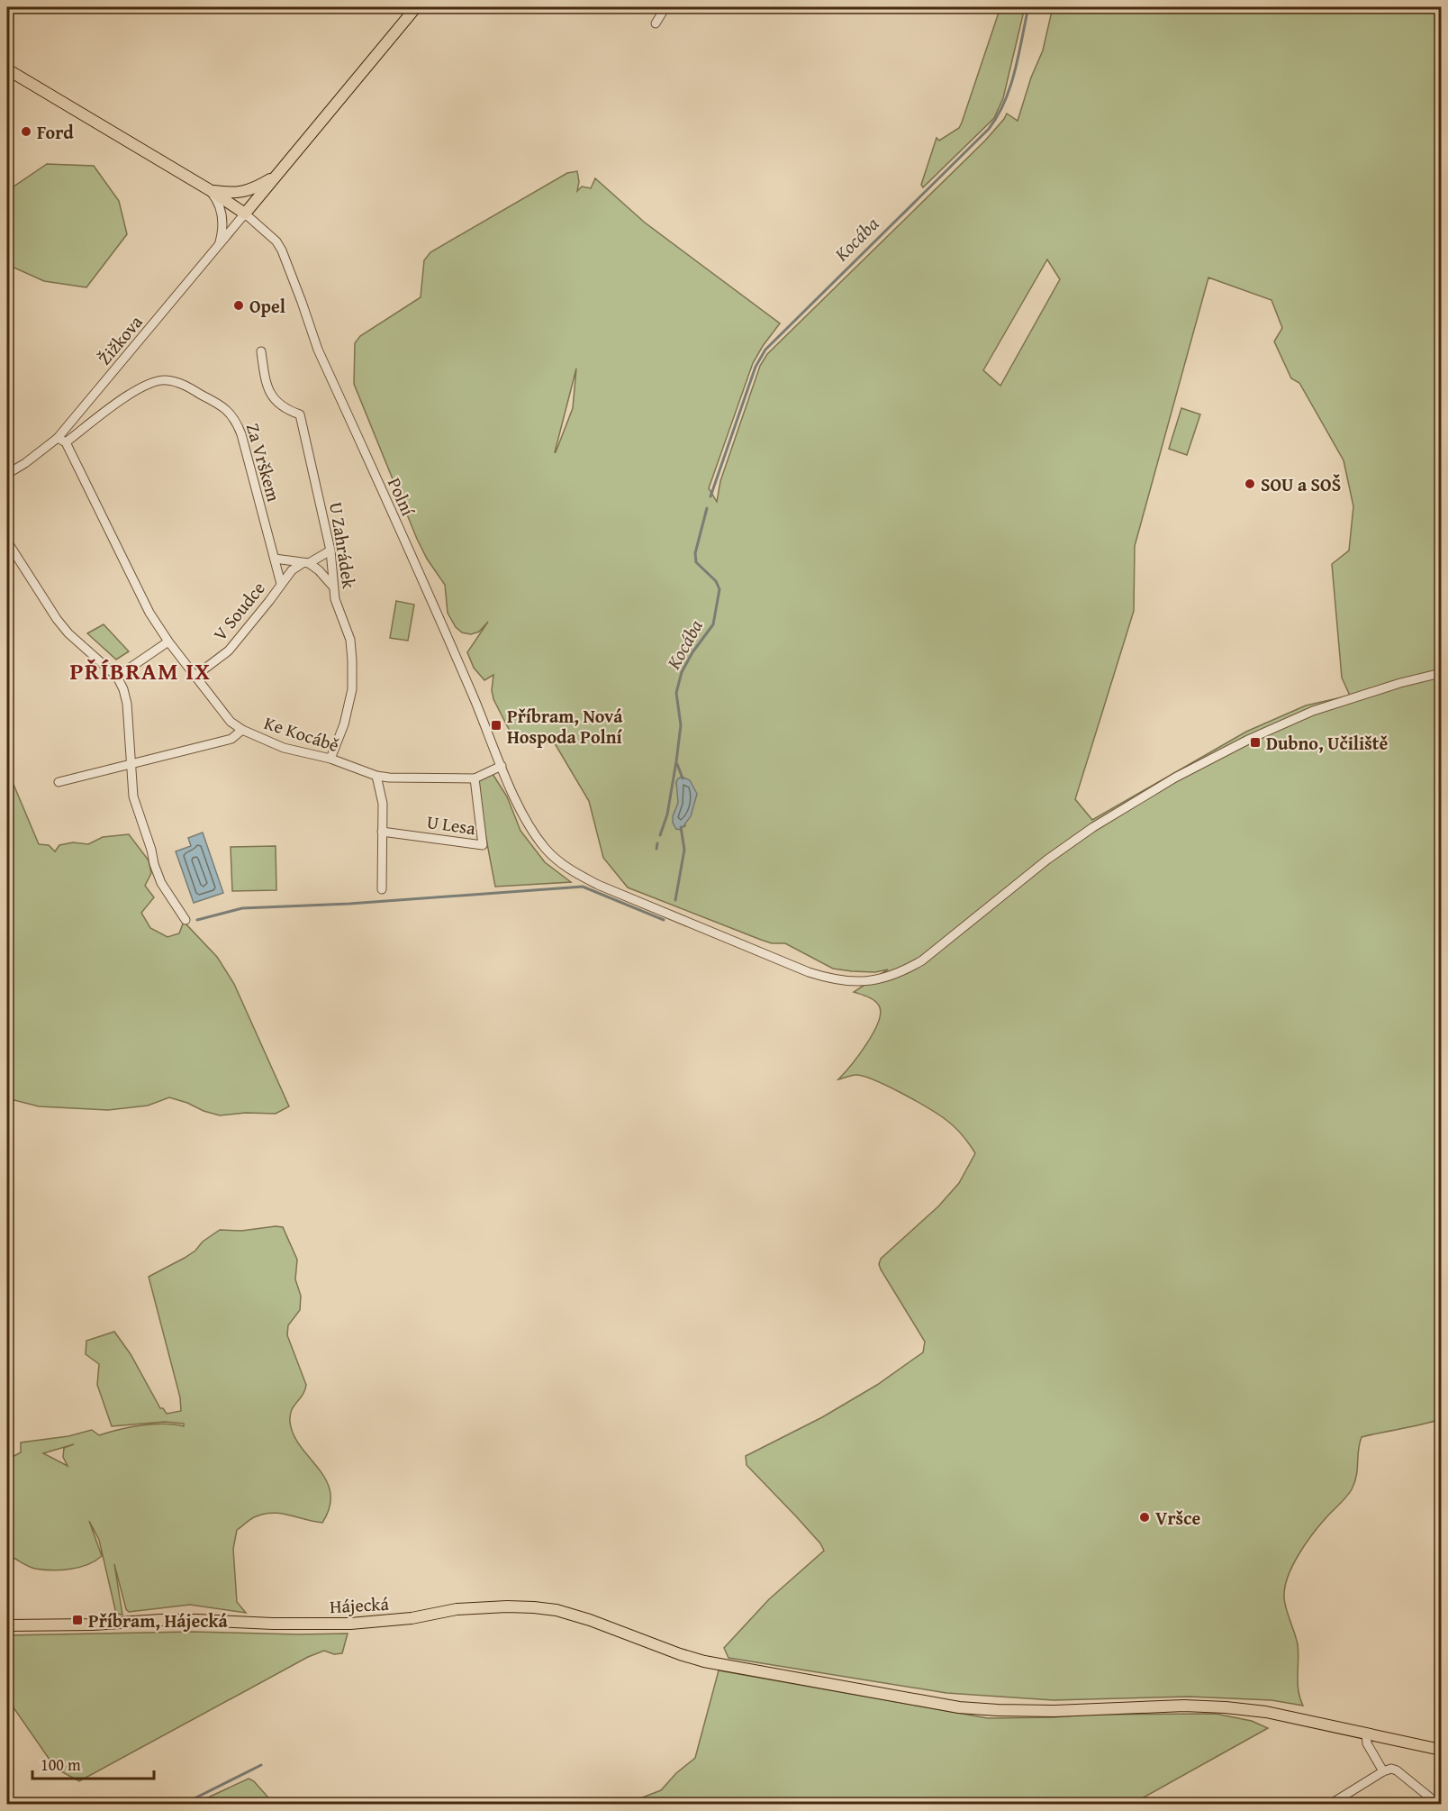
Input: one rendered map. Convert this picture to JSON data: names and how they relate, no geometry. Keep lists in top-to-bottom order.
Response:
{
  "streets": {
    "main road": ["Hájecká"],
    "street": [
      "Žižkova",
      "Za Vrškem",
      "Polní",
      "U Zahrádek",
      "V Soudce",
      "Ke Kocábě",
      "U Lesa"
    ]
  },
  "crossings": [
    ["Žižkova", "Za Vrškem"],
    ["Žižkova", "Polní"],
    ["Žižkova", "Ke Kocábě"],
    ["Za Vrškem", "V Soudce"],
    ["Za Vrškem", "Ke Kocábě"],
    ["Polní", "Ke Kocábě"],
    ["U Zahrádek", "V Soudce"],
    ["U Zahrádek", "Ke Kocábě"],
    ["V Soudce", "Ke Kocábě"],
    ["Ke Kocábě", "U Lesa"]
  ],
  "districts": ["PŘÍBRAM IX"],
  "water": ["Kocába"],
  "places": {
    "other": [
      "Ford",
      "Opel",
      "SOU a SOŠ",
      "Vršce"
    ],
    "transit": ["Příbram, Nová Hospoda Polní", "Dubno, Učiliště", "Příbram, Hájecká"]
  },
  "scale_bar": "100 m"
}
